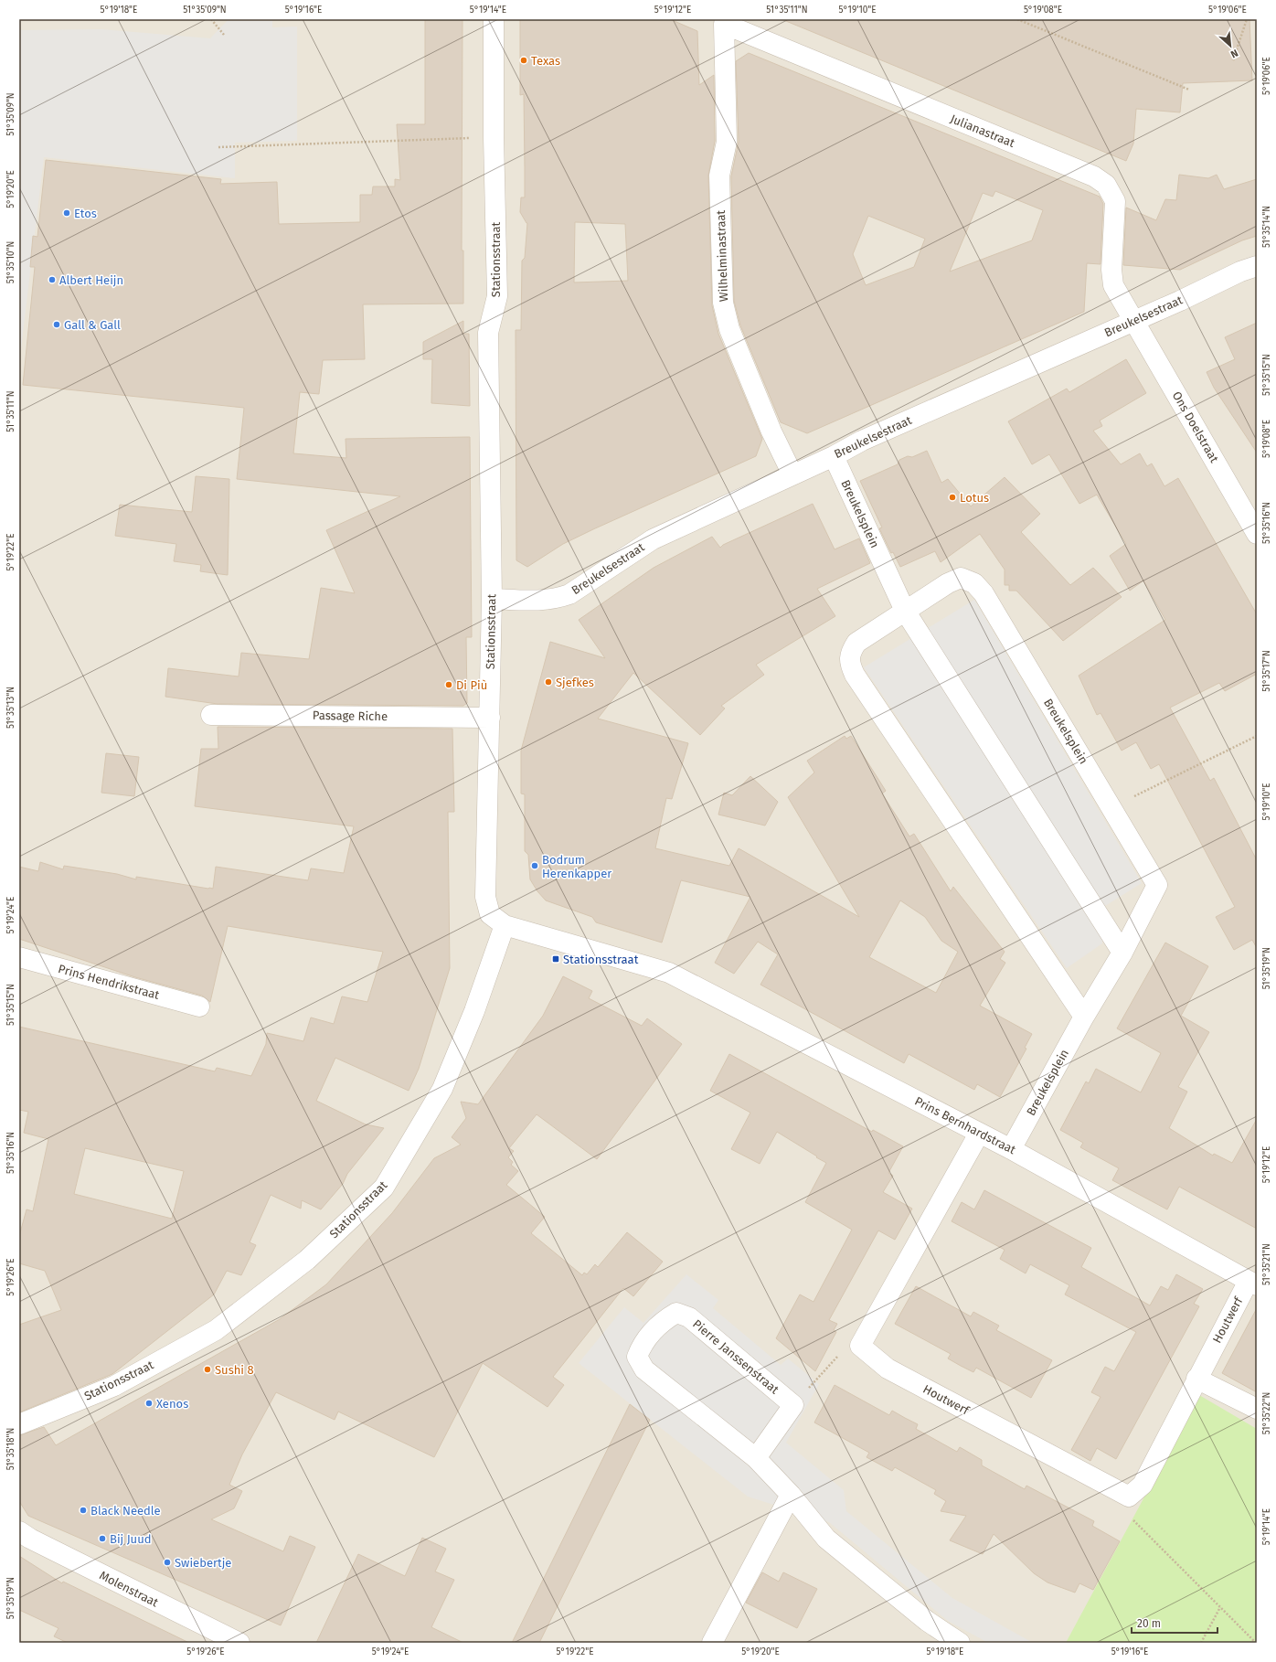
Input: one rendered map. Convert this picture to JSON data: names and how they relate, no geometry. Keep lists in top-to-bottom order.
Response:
{
  "streets": {
    "street": [
      "Julianastraat",
      "Wilhelminastraat",
      "Stationsstraat",
      "Breukelsestraat",
      "Ons Doelstraat",
      "Breukelsplein",
      "Passage Riche",
      "Prins Hendrikstraat",
      "Prins Bernhardstraat",
      "Houtwerf",
      "Pierre Janssenstraat",
      "Molenstraat"
    ]
  },
  "crossings": [
    ["Julianastraat", "Wilhelminastraat"],
    ["Julianastraat", "Breukelsestraat"],
    ["Julianastraat", "Ons Doelstraat"],
    ["Wilhelminastraat", "Breukelsestraat"],
    ["Stationsstraat", "Breukelsestraat"],
    ["Stationsstraat", "Passage Riche"],
    ["Stationsstraat", "Prins Bernhardstraat"],
    ["Breukelsestraat", "Ons Doelstraat"],
    ["Breukelsestraat", "Breukelsplein"],
    ["Breukelsplein", "Prins Bernhardstraat"],
    ["Prins Bernhardstraat", "Houtwerf"]
  ],
  "places": {
    "other": [
      "Texas",
      "Etos",
      "Albert Heijn",
      "Gall & Gall",
      "Lotus",
      "Sjefkes",
      "Di Più",
      "Bodrum Herenkapper",
      "Sushi 8",
      "Xenos",
      "Black Needle",
      "Bij Juud",
      "Swiebertje"
    ],
    "transit": ["Stationsstraat"]
  },
  "scale_bar": "20 m",
  "north": "bottom right",
  "coordinates": [
    "5°19'18\"E",
    "51°35'09\"N",
    "5°19'16\"E",
    "5°19'14\"E",
    "5°19'12\"E",
    "51°35'11\"N",
    "5°19'10\"E",
    "5°19'08\"E",
    "5°19'06\"E",
    "5°19'20\"E",
    "51°35'14\"N",
    "51°35'10\"N",
    "51°35'15\"N",
    "51°35'16\"N",
    "5°19'22\"E",
    "51°35'17\"N",
    "51°35'13\"N",
    "5°19'24\"E",
    "51°35'19\"N",
    "51°35'21\"N",
    "5°19'26\"E",
    "51°35'22\"N",
    "51°35'18\"N"
  ]
}
